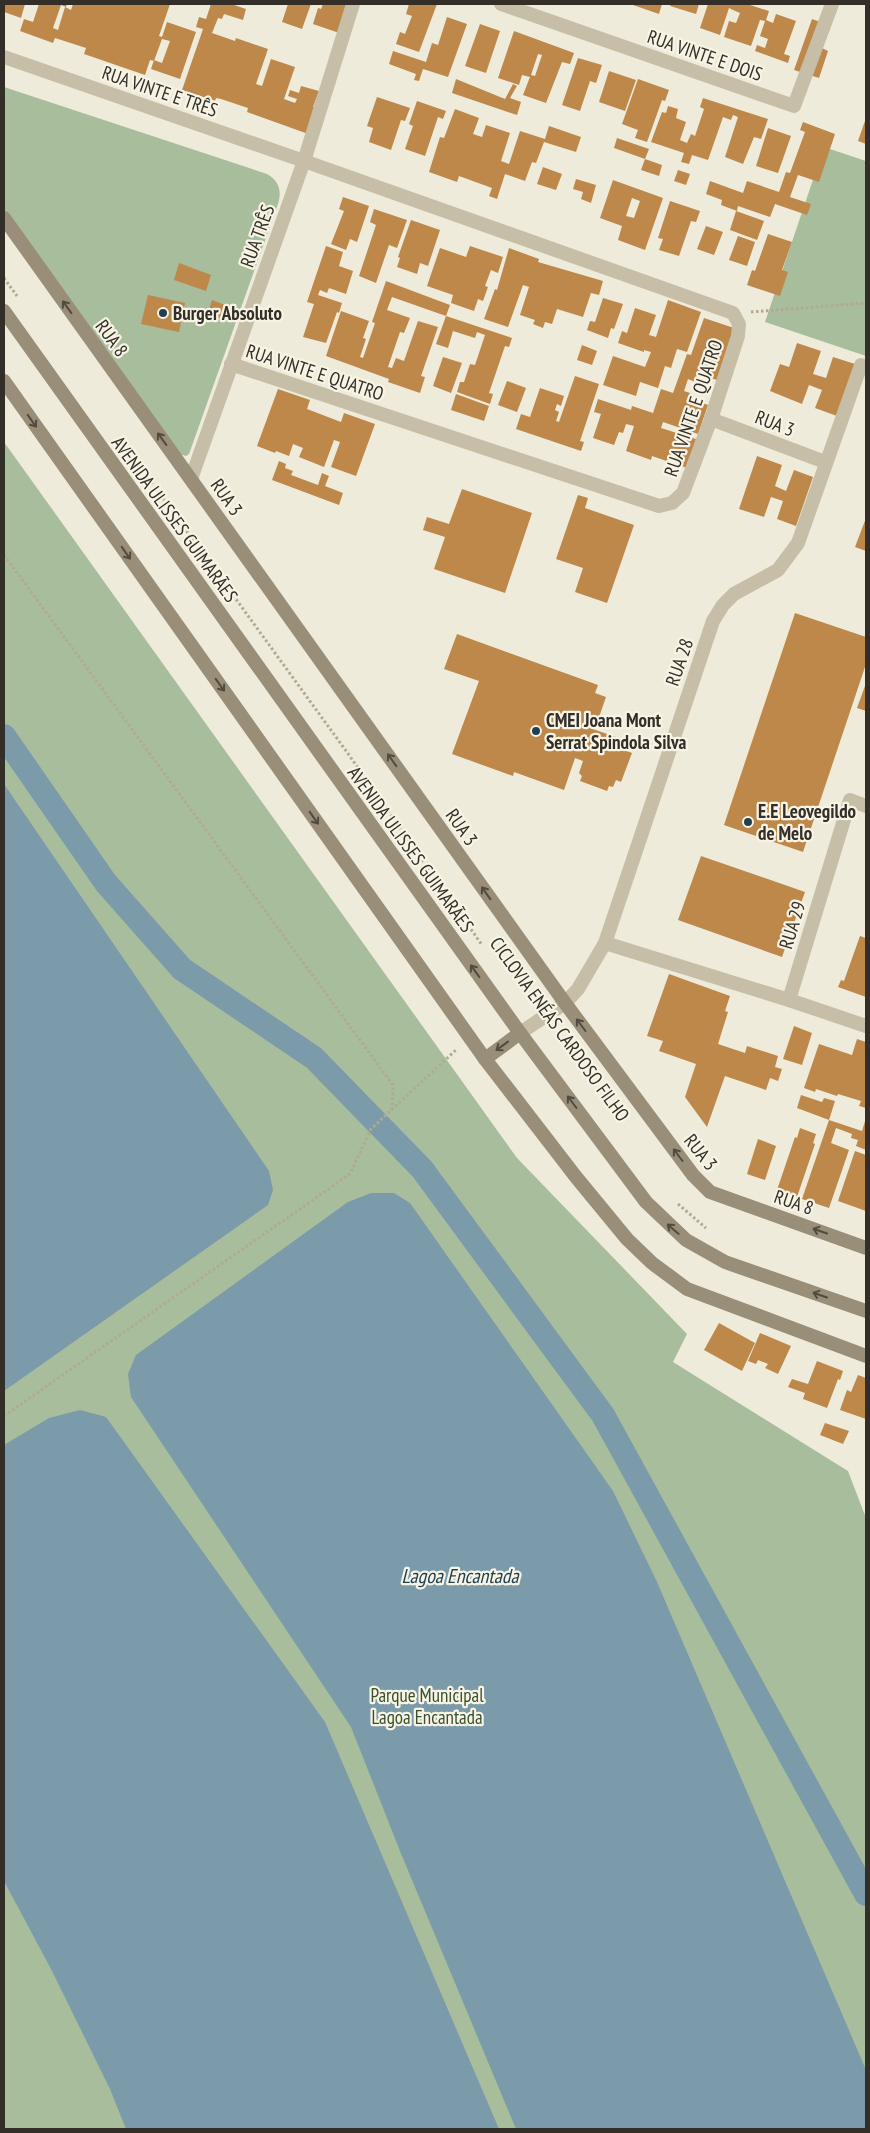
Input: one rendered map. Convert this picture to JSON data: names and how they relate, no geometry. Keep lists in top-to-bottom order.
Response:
{
  "streets": {
    "main road": ["RUA 8", "RUA 3", "AVENIDA ULISSES GUIMARÃES"],
    "street": [
      "RUA VINTE E DOIS",
      "RUA VINTE E TRÊS",
      "RUA TRÊS",
      "RUA VINTE E QUATRO",
      "RUA 28",
      "RUA 29"
    ],
    "path": ["CICLOVIA ENÉAS CARDOSO FILHO"]
  },
  "crossings": [
    ["RUA VINTE E TRÊS", "RUA TRÊS"],
    ["RUA TRÊS", "RUA 8"],
    ["RUA TRÊS", "RUA VINTE E QUATRO"],
    ["RUA TRÊS", "RUA 3"],
    ["RUA 8", "RUA 3"],
    ["RUA VINTE E QUATRO", "RUA 3"],
    ["RUA 3", "RUA 28"],
    ["AVENIDA ULISSES GUIMARÃES", "RUA 28"]
  ],
  "water": ["Lagoa Encantada"],
  "parks": ["Parque Municipal Lagoa Encantada"],
  "places": ["Burger Absoluto", "CMEI Joana Mont Serrat Spindola Silva", "E.E Leovegildo de Melo"]
}
